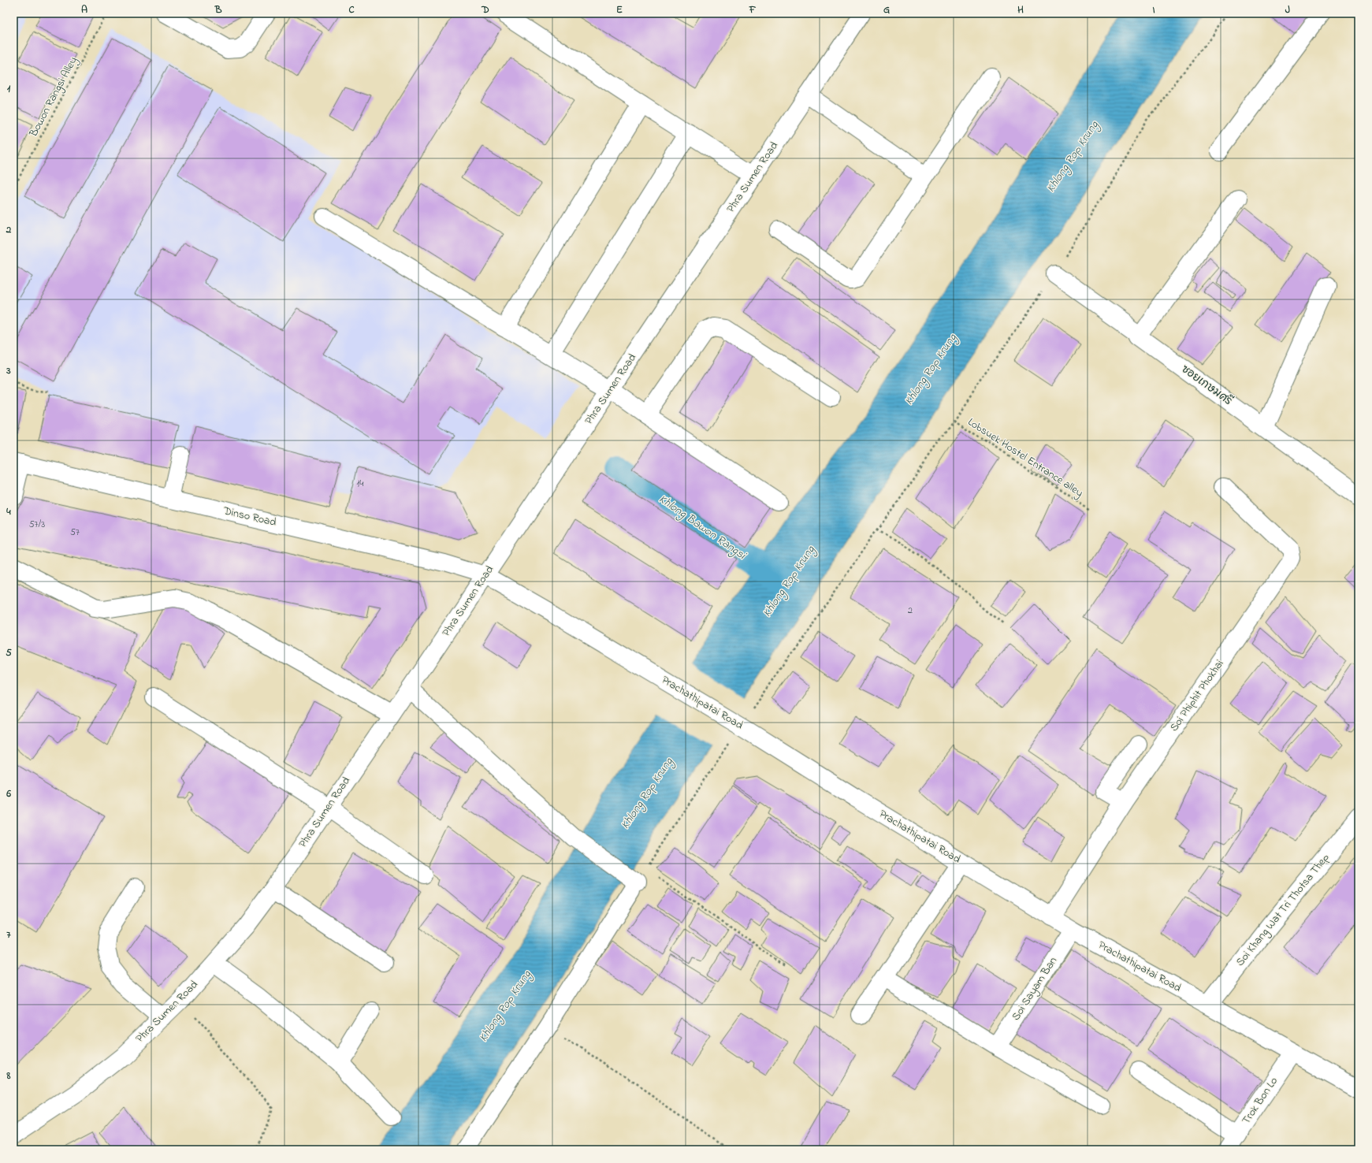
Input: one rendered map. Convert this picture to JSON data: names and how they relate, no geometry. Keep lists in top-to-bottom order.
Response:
{
  "streets": {
    "street": [
      "Phra Sumen Road",
      "ซอยเกษมศรี",
      "Dinso Road",
      "Soi Phiphit Phokhai",
      "Prachathipatai Road",
      "Soi Khang Wat Tri Thotsa Thep",
      "Soi Sayam Ban",
      "Trok Bon Lo"
    ],
    "path": ["Bowon Rangsi Alley", "Lobsuek Hostel Entrance alley"]
  },
  "crossings": [
    ["Phra Sumen Road", "Dinso Road"],
    ["Phra Sumen Road", "Prachathipatai Road"],
    ["Dinso Road", "Prachathipatai Road"],
    ["Soi Phiphit Phokhai", "Prachathipatai Road"],
    ["Prachathipatai Road", "Soi Khang Wat Tri Thotsa Thep"],
    ["Prachathipatai Road", "Soi Sayam Ban"],
    ["Prachathipatai Road", "Trok Bon Lo"]
  ],
  "water": ["Khlong Rop Krung", "Khlong Bawon Rangsi"],
  "house_numbers": [
    "14",
    "57/3",
    "57",
    "2"
  ],
  "grid": {
    "columns": [
      "A",
      "B",
      "C",
      "D",
      "E",
      "F",
      "G",
      "H",
      "I",
      "J"
    ],
    "rows": [
      "1",
      "2",
      "3",
      "4",
      "5",
      "6",
      "7",
      "8"
    ]
  }
}
